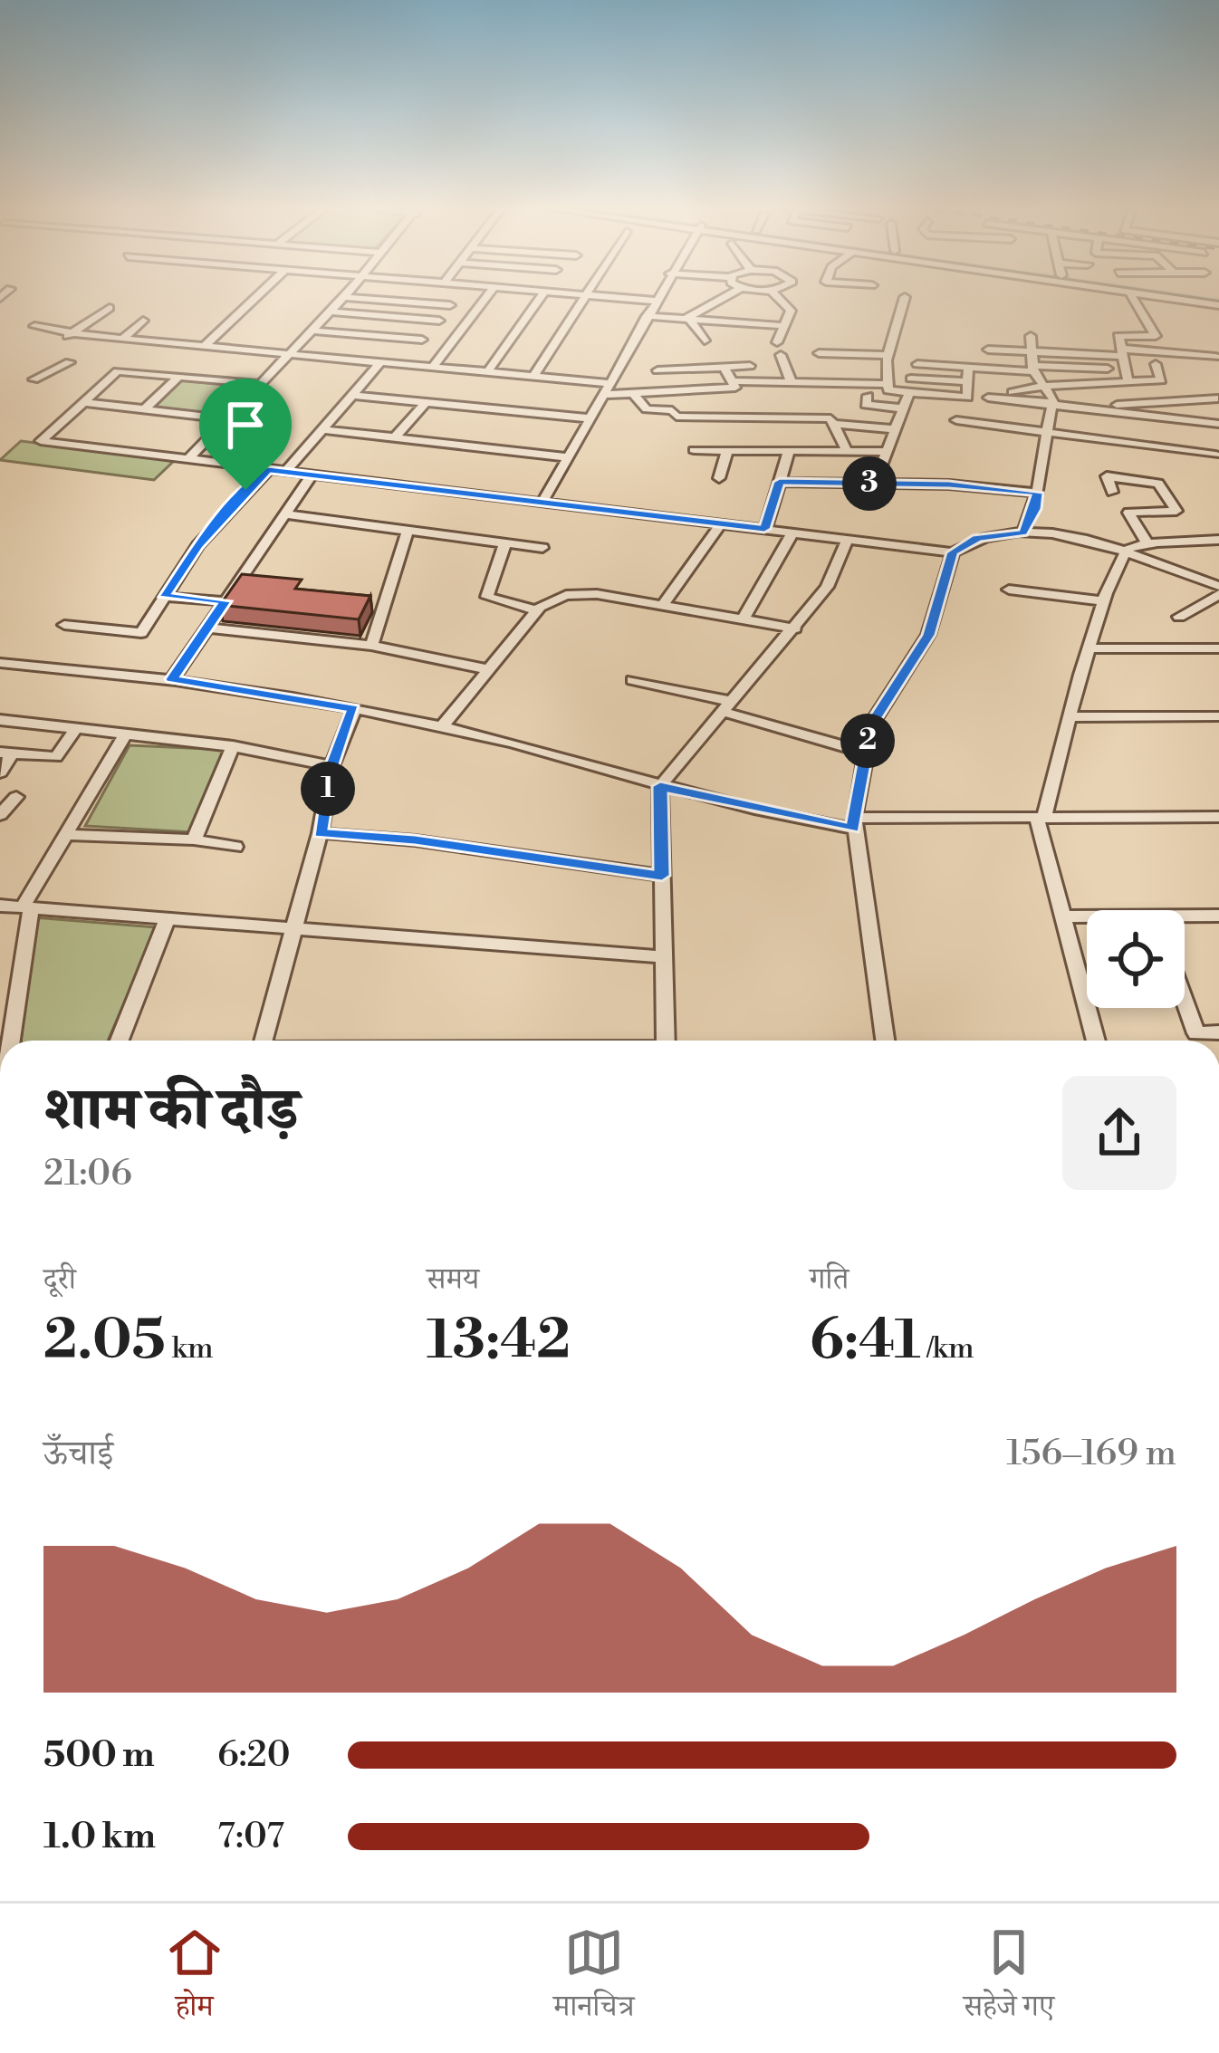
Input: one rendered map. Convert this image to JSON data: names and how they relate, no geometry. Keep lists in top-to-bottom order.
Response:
{
  "page": {
    "pins": ["3", "2", "1"],
    "heading": ["शाम की दौड़", "21:06"],
    "stats": [
      ["दूरी", "2.05 km"],
      ["समय", "13:42"],
      ["गति", "6:41 /km"]
    ],
    "chart": ["ऊँचाई", "156–169 m"],
    "list": [
      {
        "name": "500 m",
        "note": "6:20"
      },
      {
        "name": "1.0 km",
        "note": "7:07"
      }
    ],
    "tabs": ["होम", "मानचित्र", "सहेजे गए"]
  }
}
